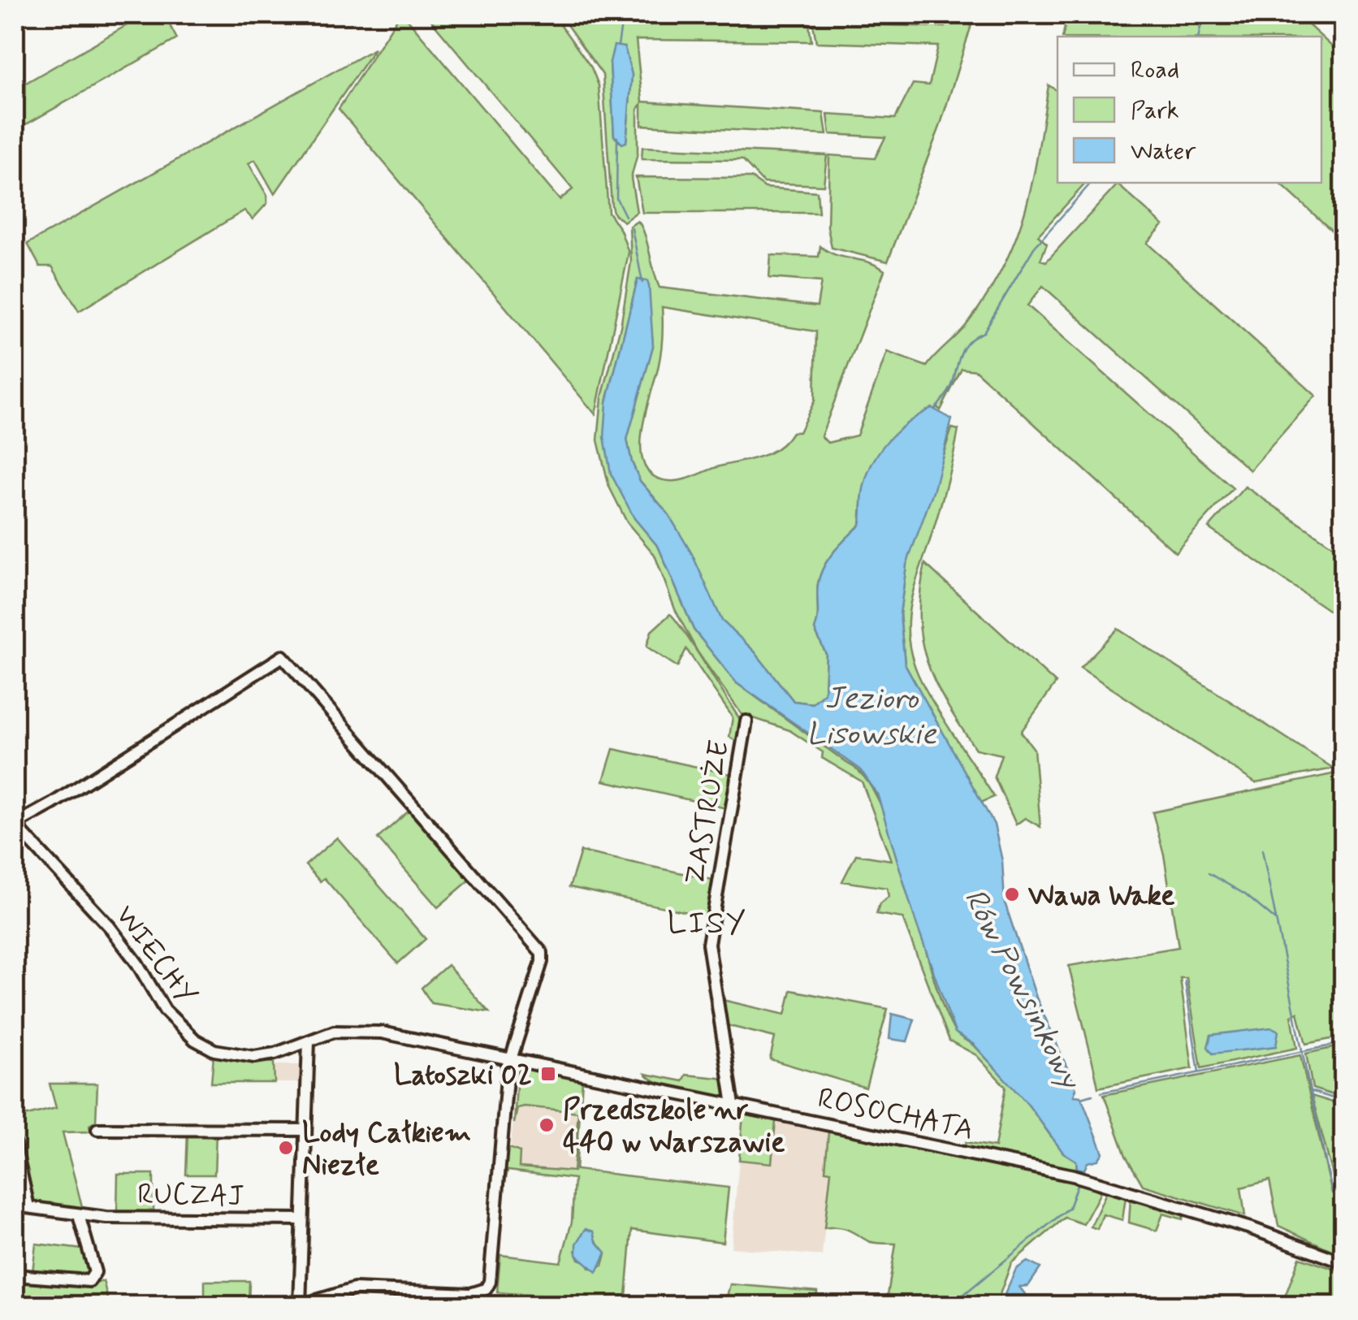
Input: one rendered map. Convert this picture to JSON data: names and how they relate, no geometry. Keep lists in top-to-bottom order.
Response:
{
  "streets": {
    "street": [
      "ZASTRUŻE",
      "WIECHY",
      "ROSOCHATA",
      "RUCZAJ"
    ]
  },
  "crossings": [
    ["ZASTRUŻE", "ROSOCHATA"],
    ["WIECHY", "ROSOCHATA"]
  ],
  "districts": ["LISY"],
  "water": ["Jezioro Lisowskie", "Rów Powsinkowy"],
  "places": {
    "other": ["Wawa Wake", "Przedszkole nr 440 w Warszawie", "Lody Całkiem Niezłe"],
    "transit": ["Latoszki 02"]
  },
  "legend": ["Road", "Park", "Water"]
}
